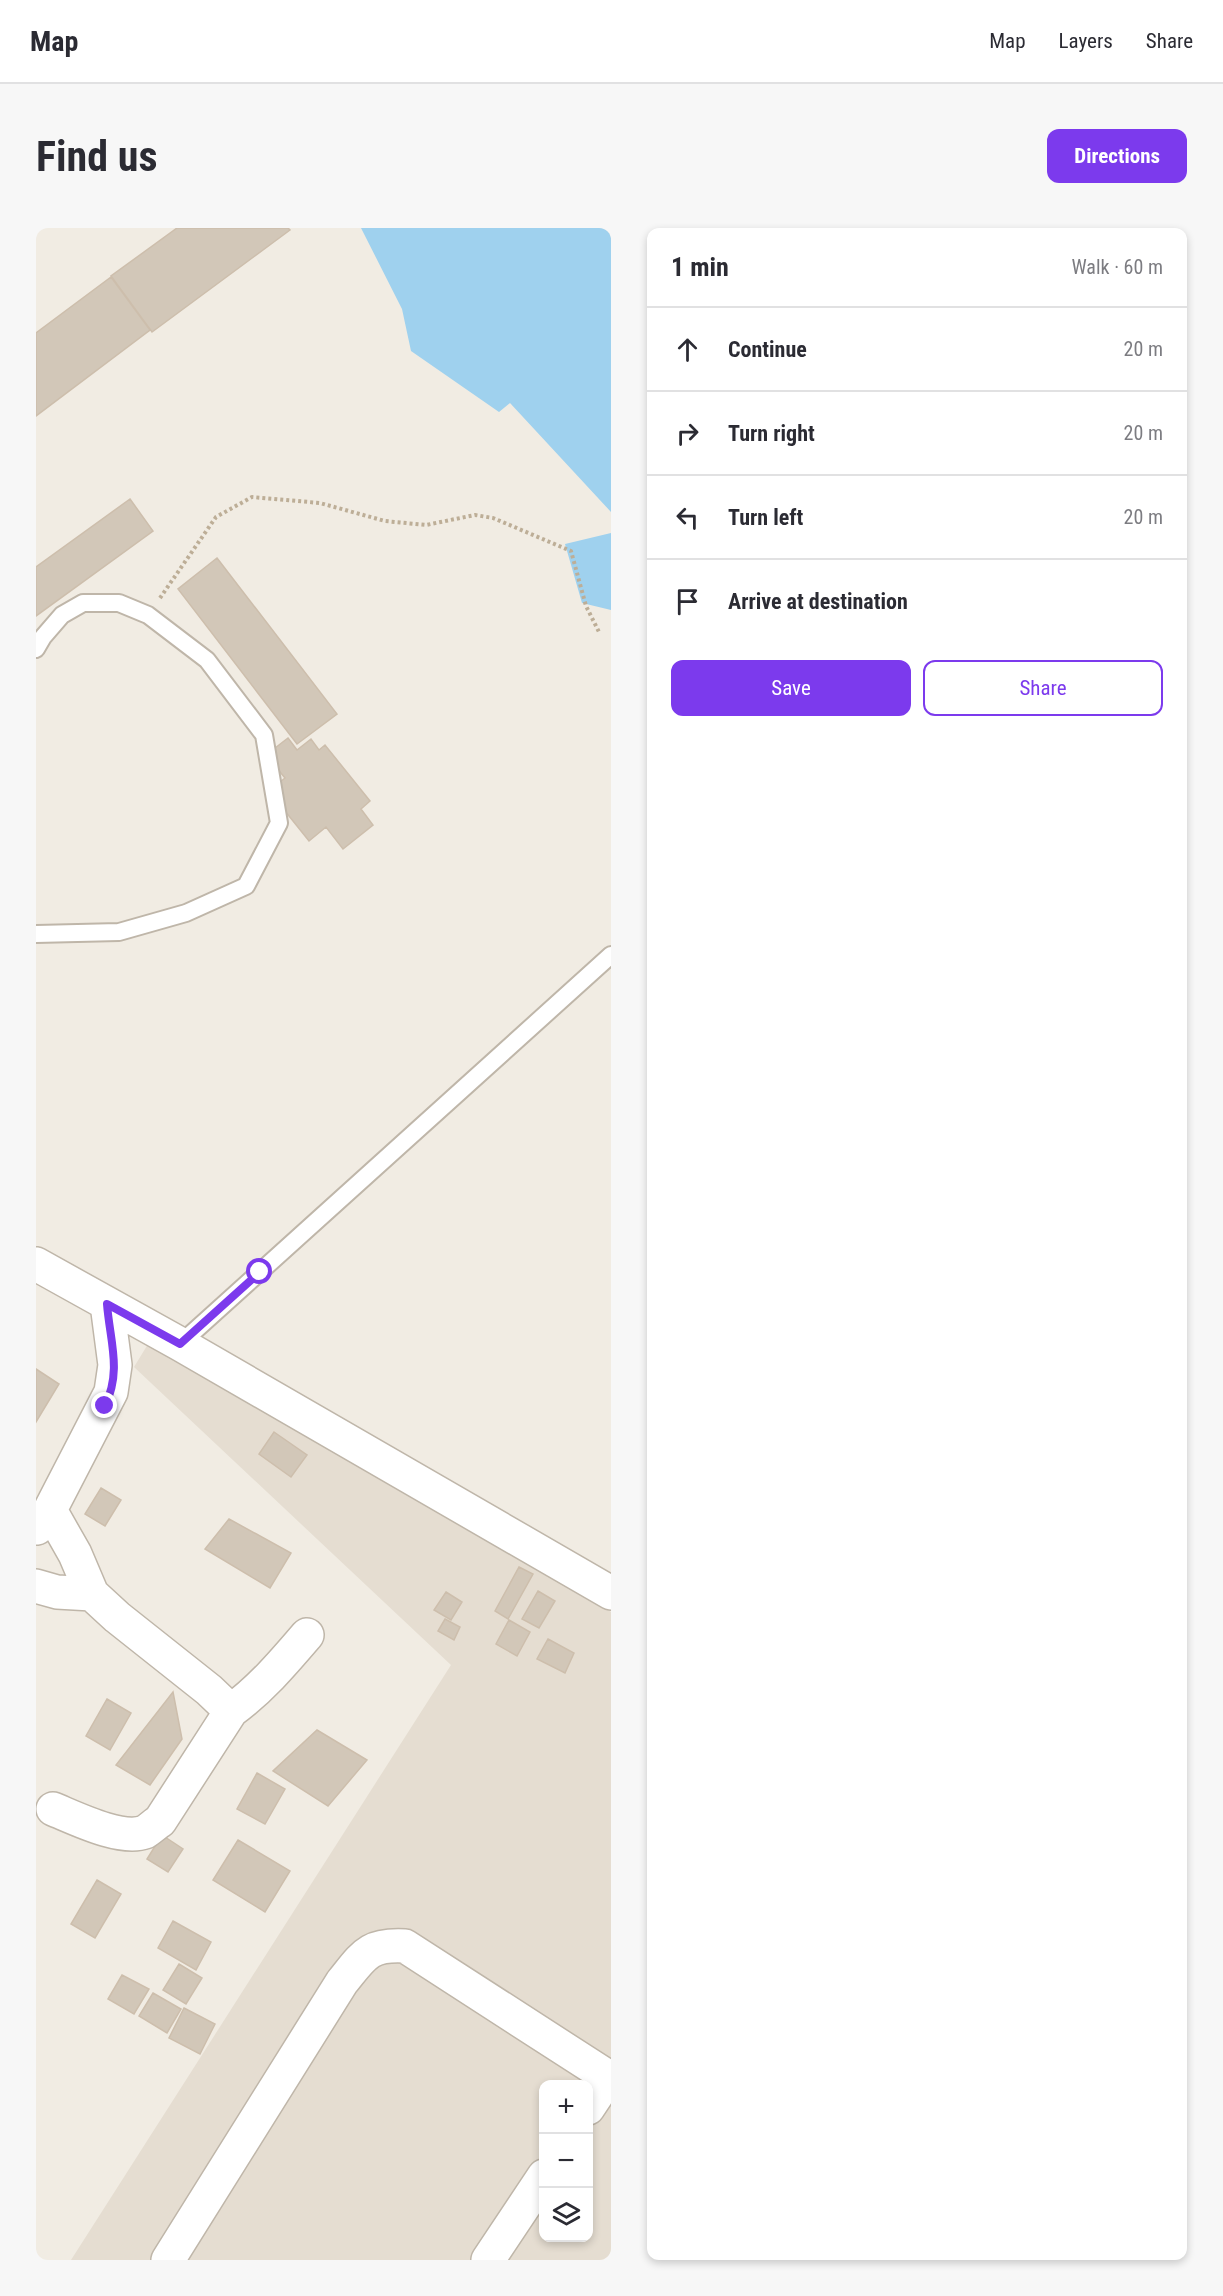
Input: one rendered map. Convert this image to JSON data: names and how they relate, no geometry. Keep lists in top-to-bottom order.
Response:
{
  "page": {
    "header": "Map",
    "nav": ["Map", "Layers", "Share"],
    "buttons": [
      "Directions",
      ["Save", "Share"]
    ],
    "title": "Find us",
    "heading": ["1 min", "Walk · 60 m"],
    "list": [
      ["Continue", "20 m"],
      ["Turn right", "20 m"],
      ["Turn left", "20 m"],
      "Arrive at destination"
    ],
    "map_buttons": ["+", "−"]
  }
}
